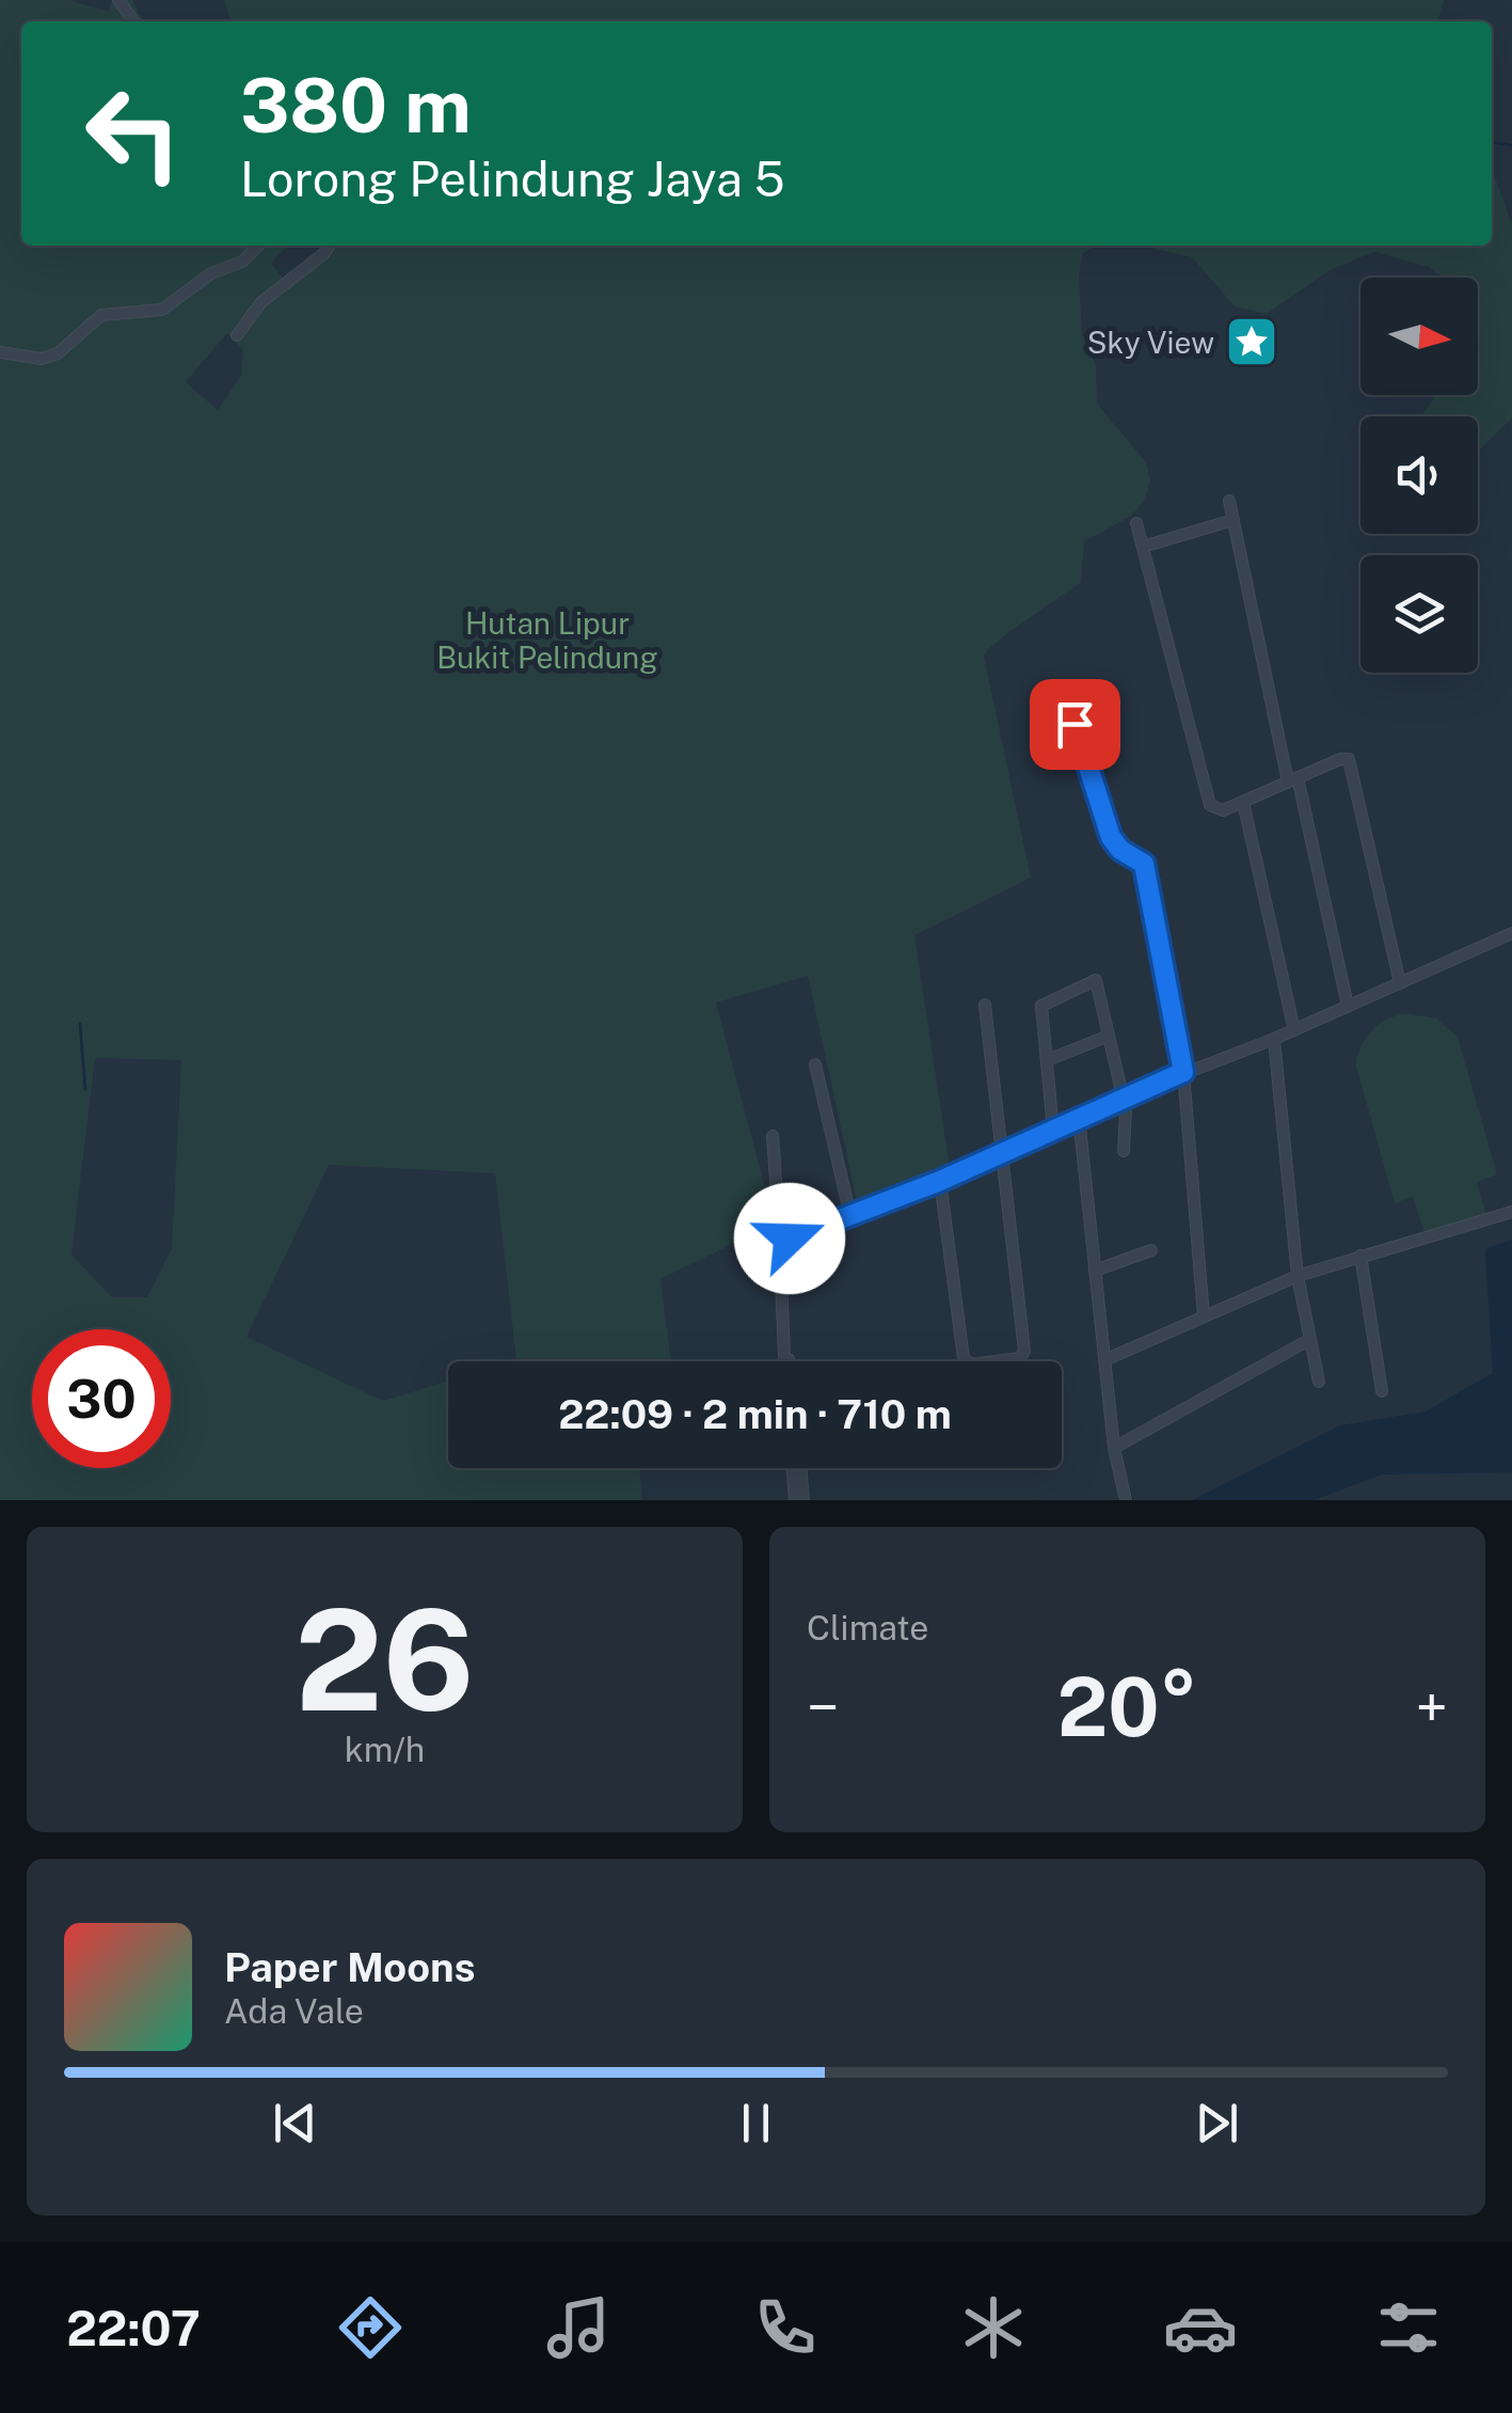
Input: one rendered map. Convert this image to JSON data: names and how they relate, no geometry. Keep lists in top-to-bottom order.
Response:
{
  "parks": ["Hutan Lipur Bukit Pelindung"],
  "places": {
    "place": ["Sky View"]
  },
  "north": "right",
  "page": {
    "turn": ["380 m", "Lorong Pelindung Jaya 5"],
    "limit": "30",
    "trip": "22:09 · 2 min · 710 m",
    "tile": [
      ["26", "km/h"],
      "Climate"
    ],
    "heat": ["−", "20°", "+"],
    "song": ["Paper Moons", "Ada Vale"],
    "tabs": "22:07"
  }
}
